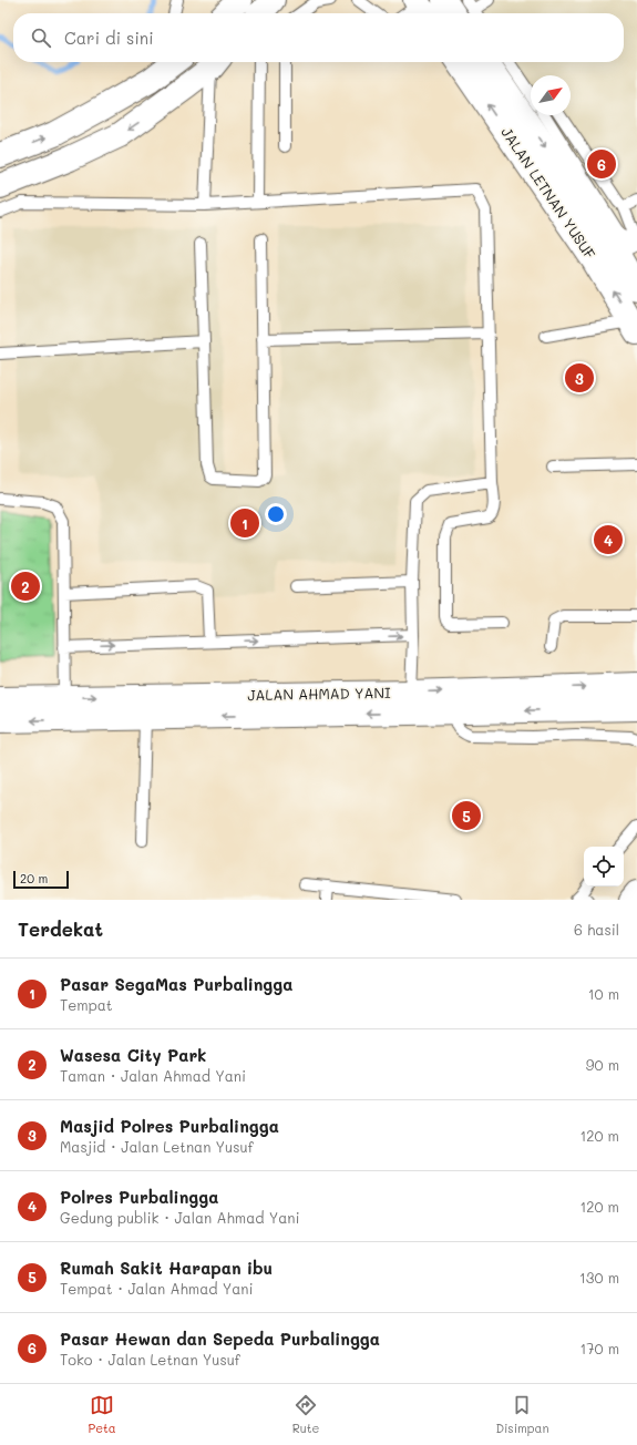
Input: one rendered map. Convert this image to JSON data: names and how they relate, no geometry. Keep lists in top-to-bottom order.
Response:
{
  "streets": {
    "main road": ["JALAN LETNAN YUSUF", "JALAN AHMAD YANI"]
  },
  "scale_bar": "20 m",
  "north": "top right",
  "page": {
    "search": "Cari di sini",
    "pins": [
      "6",
      "3",
      "1",
      "4",
      "2",
      "5"
    ],
    "scale": "20 m",
    "heading": ["Terdekat", "6 hasil"],
    "list": [
      {
        "mark": "1",
        "name": "Pasar SegaMas Purbalingga",
        "note": "Tempat",
        "value": "10 m"
      },
      {
        "mark": "2",
        "name": "Wasesa City Park",
        "note": "Taman · Jalan Ahmad Yani",
        "value": "90 m"
      },
      {
        "mark": "3",
        "name": "Masjid Polres Purbalingga",
        "note": "Masjid · Jalan Letnan Yusuf",
        "value": "120 m"
      },
      {
        "mark": "4",
        "name": "Polres Purbalingga",
        "note": "Gedung publik · Jalan Ahmad Yani",
        "value": "120 m"
      },
      {
        "mark": "5",
        "name": "Rumah Sakit Harapan ibu",
        "note": "Tempat · Jalan Ahmad Yani",
        "value": "130 m"
      },
      {
        "mark": "6",
        "name": "Pasar Hewan dan Sepeda Purbalingga",
        "note": "Toko · Jalan Letnan Yusuf",
        "value": "170 m"
      }
    ],
    "nav": ["Peta", "Rute", "Disimpan"]
  }
}
